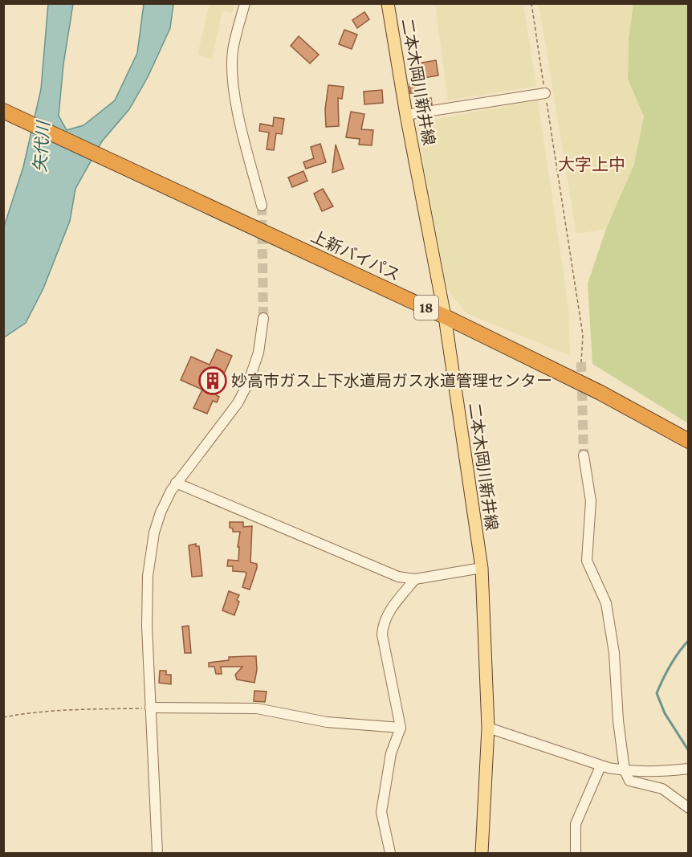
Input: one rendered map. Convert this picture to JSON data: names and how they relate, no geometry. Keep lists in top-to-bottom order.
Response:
{
  "streets": {
    "highway": ["上新バイパス", "18"],
    "main road": ["二本木岡川新井線"]
  },
  "crossings": [
    ["二本木岡川新井線", "上新バイパス"]
  ],
  "districts": ["大字上中"],
  "water": ["矢代川"],
  "places": {
    "building": ["妙高市ガス上下水道局ガス水道管理センター"]
  }
}
